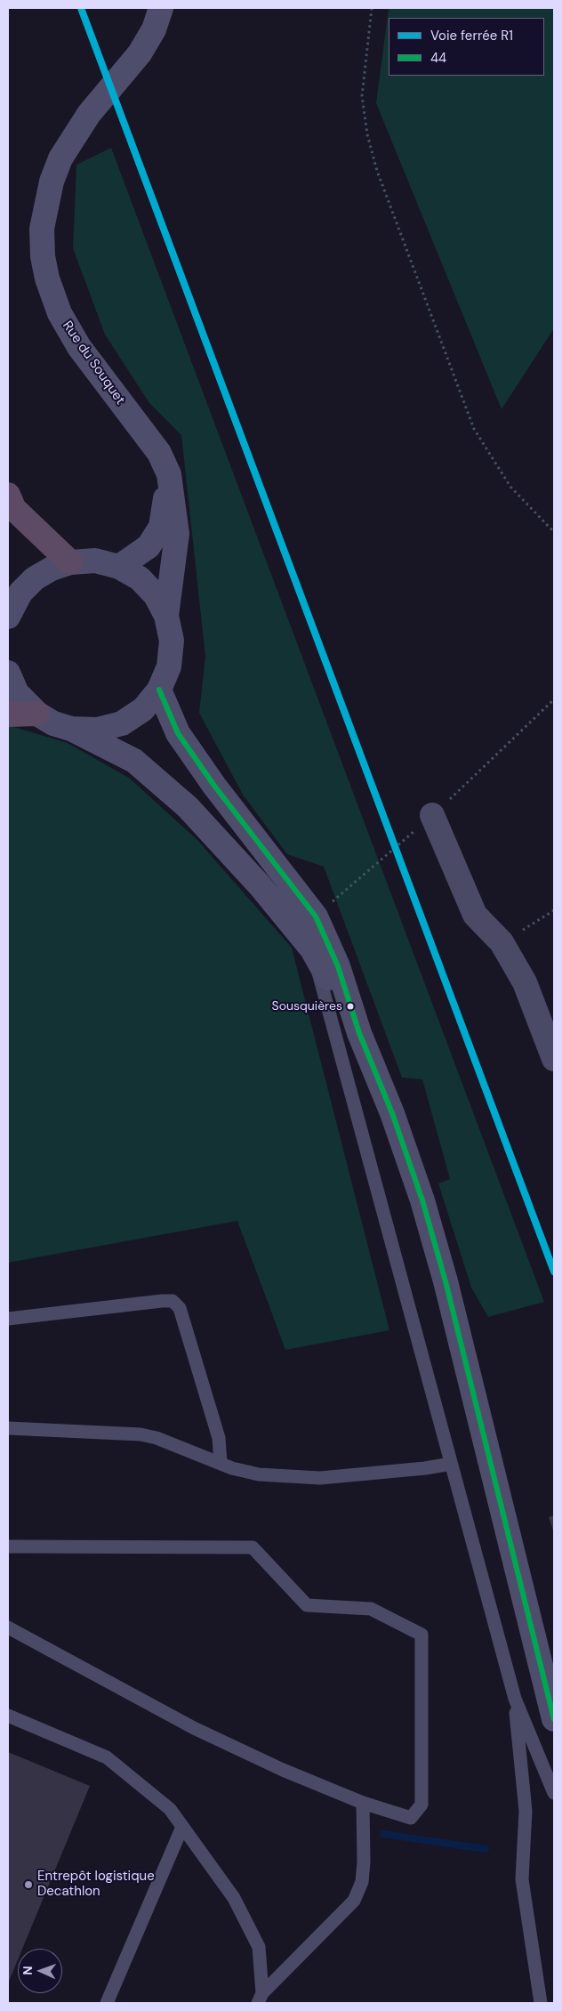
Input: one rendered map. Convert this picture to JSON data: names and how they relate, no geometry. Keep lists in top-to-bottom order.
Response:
{
  "streets": {
    "main road": ["Rue du Souquet"]
  },
  "places": ["Sousquières", "Entrepôt logistique Decathlon"],
  "lines": ["rail line R1", "transit line 44"],
  "legend": ["Voie ferrée R1", "44"],
  "north": "left"
}
